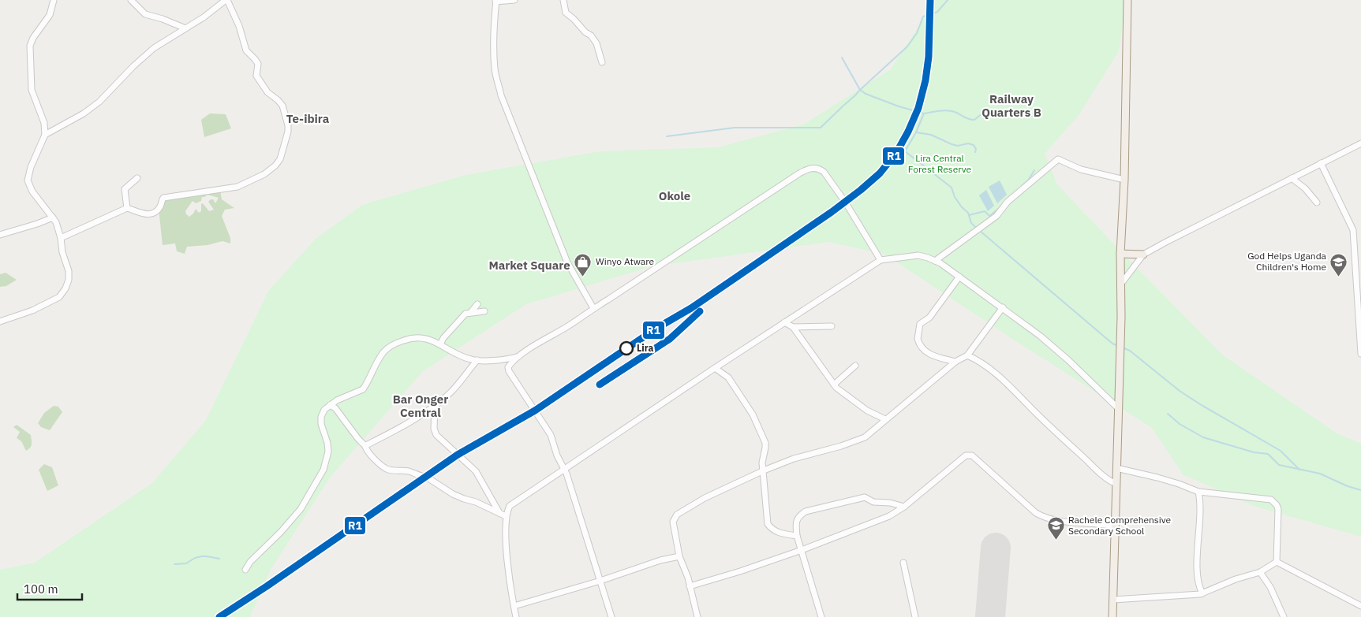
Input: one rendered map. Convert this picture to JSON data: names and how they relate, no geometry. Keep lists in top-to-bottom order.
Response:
{
  "districts": [
    "Railway Quarters B",
    "Te-ibira",
    "Okole",
    "Market Square",
    "Bar Onger Central"
  ],
  "parks": ["Lira Central Forest Reserve"],
  "places": {
    "shop": ["Winyo Atware"],
    "school or university": ["God Helps Uganda Children's Home", "Rachele Comprehensive Secondary School"],
    "other": ["Lira"]
  },
  "lines": ["transit line R1"],
  "scale_bar": "100 m"
}
